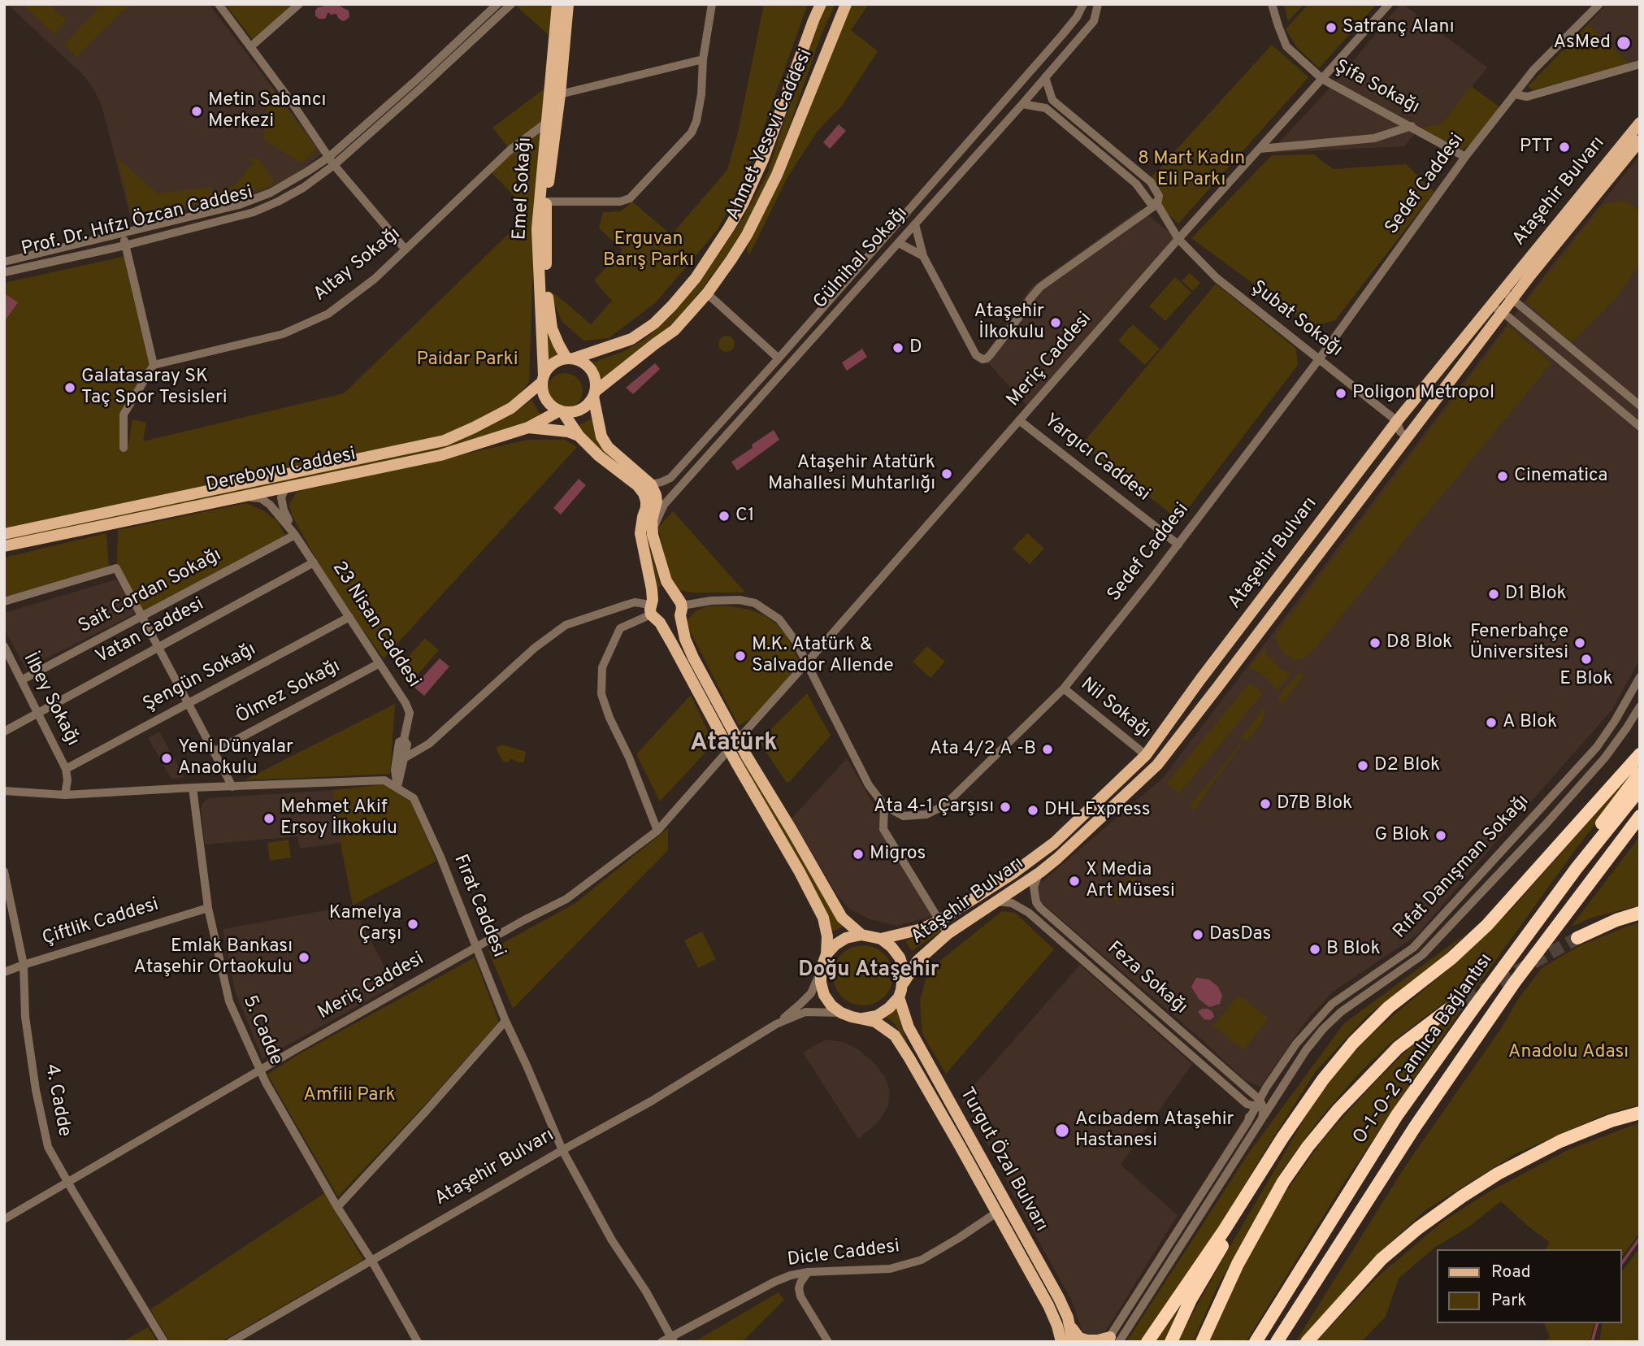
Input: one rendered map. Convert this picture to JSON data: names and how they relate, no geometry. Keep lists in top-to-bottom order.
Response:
{
  "streets": {
    "highway": ["O-1-O-2 Çamlıca Bağlantısı"],
    "main road": [
      "Ahmet Yesevi Caddesi",
      "Emel Sokağı",
      "Ataşehir Bulvarı",
      "Dereboyu Caddesi",
      "Turgut Özal Bulvarı"
    ],
    "street": [
      "Şifa Sokağı",
      "Sedef Caddesi",
      "Prof. Dr. Hıfzı Özcan Caddesi",
      "Gülnihal Sokağı",
      "Altay Sokağı",
      "Şubat Sokağı",
      "Meriç Caddesi",
      "Yargıcı Caddesi",
      "Sait Cordan Sokağı",
      "23 Nisan Caddesi",
      "Vatan Caddesi",
      "Şengün Sokağı",
      "Ölmez Sokağı",
      "İlbey Sokağı",
      "Nil Sokağı",
      "Rıfat Danışman Sokağı",
      "Fırat Caddesi",
      "Çiftlik Caddesi",
      "Feza Sokağı",
      "5. Cadde",
      "4. Cadde",
      "Dicle Caddesi"
    ]
  },
  "crossings": [
    ["Şifa Sokağı", "Sedef Caddesi"],
    ["Şifa Sokağı", "Meriç Caddesi"],
    ["Ahmet Yesevi Caddesi", "Emel Sokağı"],
    ["Ahmet Yesevi Caddesi", "Dereboyu Caddesi"],
    ["Sedef Caddesi", "Şubat Sokağı"],
    ["Sedef Caddesi", "Yargıcı Caddesi"],
    ["Sedef Caddesi", "Nil Sokağı"],
    ["Emel Sokağı", "Altay Sokağı"],
    ["Emel Sokağı", "Dereboyu Caddesi"],
    ["Ataşehir Bulvarı", "Şubat Sokağı"],
    ["Ataşehir Bulvarı", "Nil Sokağı"],
    ["Ataşehir Bulvarı", "Fırat Caddesi"],
    ["Ataşehir Bulvarı", "Feza Sokağı"],
    ["Ataşehir Bulvarı", "5. Cadde"],
    ["Ataşehir Bulvarı", "Turgut Özal Bulvarı"],
    ["Şubat Sokağı", "Meriç Caddesi"],
    ["Meriç Caddesi", "Yargıcı Caddesi"],
    ["Meriç Caddesi", "Fırat Caddesi"],
    ["Meriç Caddesi", "5. Cadde"],
    ["Meriç Caddesi", "4. Cadde"],
    ["Sait Cordan Sokağı", "23 Nisan Caddesi"],
    ["Sait Cordan Sokağı", "İlbey Sokağı"],
    ["23 Nisan Caddesi", "Vatan Caddesi"],
    ["23 Nisan Caddesi", "Şengün Sokağı"],
    ["23 Nisan Caddesi", "Ölmez Sokağı"],
    ["Vatan Caddesi", "İlbey Sokağı"],
    ["Şengün Sokağı", "İlbey Sokağı"],
    ["Rıfat Danışman Sokağı", "Feza Sokağı"],
    ["Fırat Caddesi", "5. Cadde"],
    ["Fırat Caddesi", "Dicle Caddesi"],
    ["Çiftlik Caddesi", "5. Cadde"],
    ["Çiftlik Caddesi", "4. Cadde"],
    ["Turgut Özal Bulvarı", "Dicle Caddesi"]
  ],
  "districts": ["Atatürk", "Doğu Ataşehir"],
  "parks": [
    "8 Mart Kadın Eli Parkı",
    "Erguvan Barış Parkı",
    "Paidar Parki",
    "Anadolu Adası",
    "Amfili Park"
  ],
  "places": [
    "Satranç Alanı",
    "AsMed",
    "Metin Sabancı Merkezi",
    "PTT",
    "Ataşehir İlkokulu",
    "D",
    "Galatasaray SK Taç Spor Tesisleri",
    "Poligon Metropol",
    "Ataşehir Atatürk Mahallesi Muhtarlığı",
    "Cinematica",
    "C1",
    "D1 Blok",
    "D8 Blok",
    "Fenerbahçe Üniversitesi",
    "M.K. Atatürk & Salvador Allende",
    "E Blok",
    "A Blok",
    "Ata 4/2 A -B",
    "Yeni Dünyalar Anaokulu",
    "D2 Blok",
    "D7B Blok",
    "Ata 4-1 Çarşısı",
    "DHL Express",
    "Mehmet Akif Ersoy İlkokulu",
    "G Blok",
    "Migros",
    "X Media Art Müsesi",
    "Kamelya Çarşı",
    "DasDas",
    "B Blok",
    "Emlak Bankası Ataşehir Ortaokulu",
    "Acıbadem Ataşehir Hastanesi"
  ],
  "legend": ["Road", "Park"]
}
